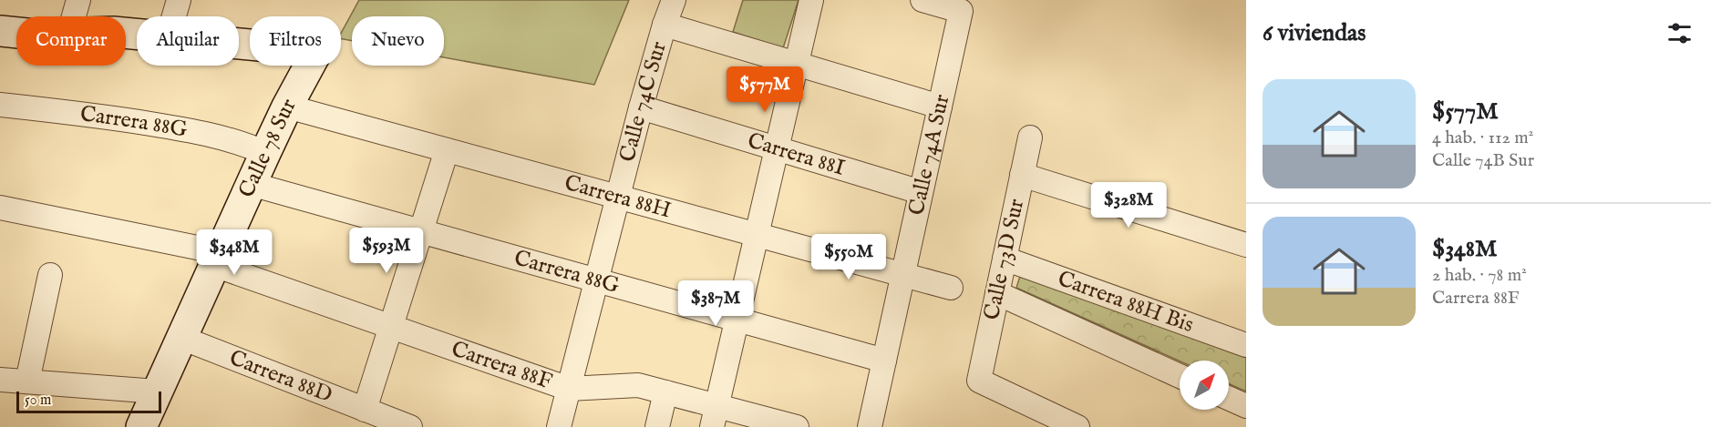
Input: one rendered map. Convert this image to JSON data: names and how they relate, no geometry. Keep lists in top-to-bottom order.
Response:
{
  "streets": {
    "street": [
      "Calle 74C Sur",
      "Carrera 88G",
      "Calle 78 Sur",
      "Carrera 88I",
      "Calle 74A Sur",
      "Carrera 88H",
      "Calle 73D Sur",
      "Carrera 88H Bis",
      "Carrera 88F",
      "Carrera 88D"
    ]
  },
  "crossings": [
    ["Calle 74C Sur", "Carrera 88G"],
    ["Calle 74C Sur", "Carrera 88I"],
    ["Calle 74C Sur", "Carrera 88H"],
    ["Calle 74C Sur", "Carrera 88F"],
    ["Carrera 88G", "Calle 78 Sur"],
    ["Carrera 88G", "Calle 74A Sur"],
    ["Calle 78 Sur", "Carrera 88H"],
    ["Calle 78 Sur", "Carrera 88F"],
    ["Calle 78 Sur", "Carrera 88D"],
    ["Carrera 88I", "Calle 74A Sur"],
    ["Calle 74A Sur", "Carrera 88H"],
    ["Calle 73D Sur", "Carrera 88H Bis"]
  ],
  "scale_bar": "50 m",
  "north": "top right",
  "page": {
    "heading": "6 viviendas",
    "chip": [
      "Comprar",
      "Alquilar",
      "Filtros",
      "Nuevo"
    ],
    "list": [
      {
        "name": "$577M",
        "note": "4 hab. · 112 m² · Calle 74B Sur"
      },
      {
        "name": "$348M",
        "note": "2 hab. · 78 m² · Carrera 88F"
      }
    ],
    "price": [
      "$577M",
      "$328M",
      "$593M",
      "$348M",
      "$550M",
      "$387M"
    ],
    "scale": "50 m"
  }
}
